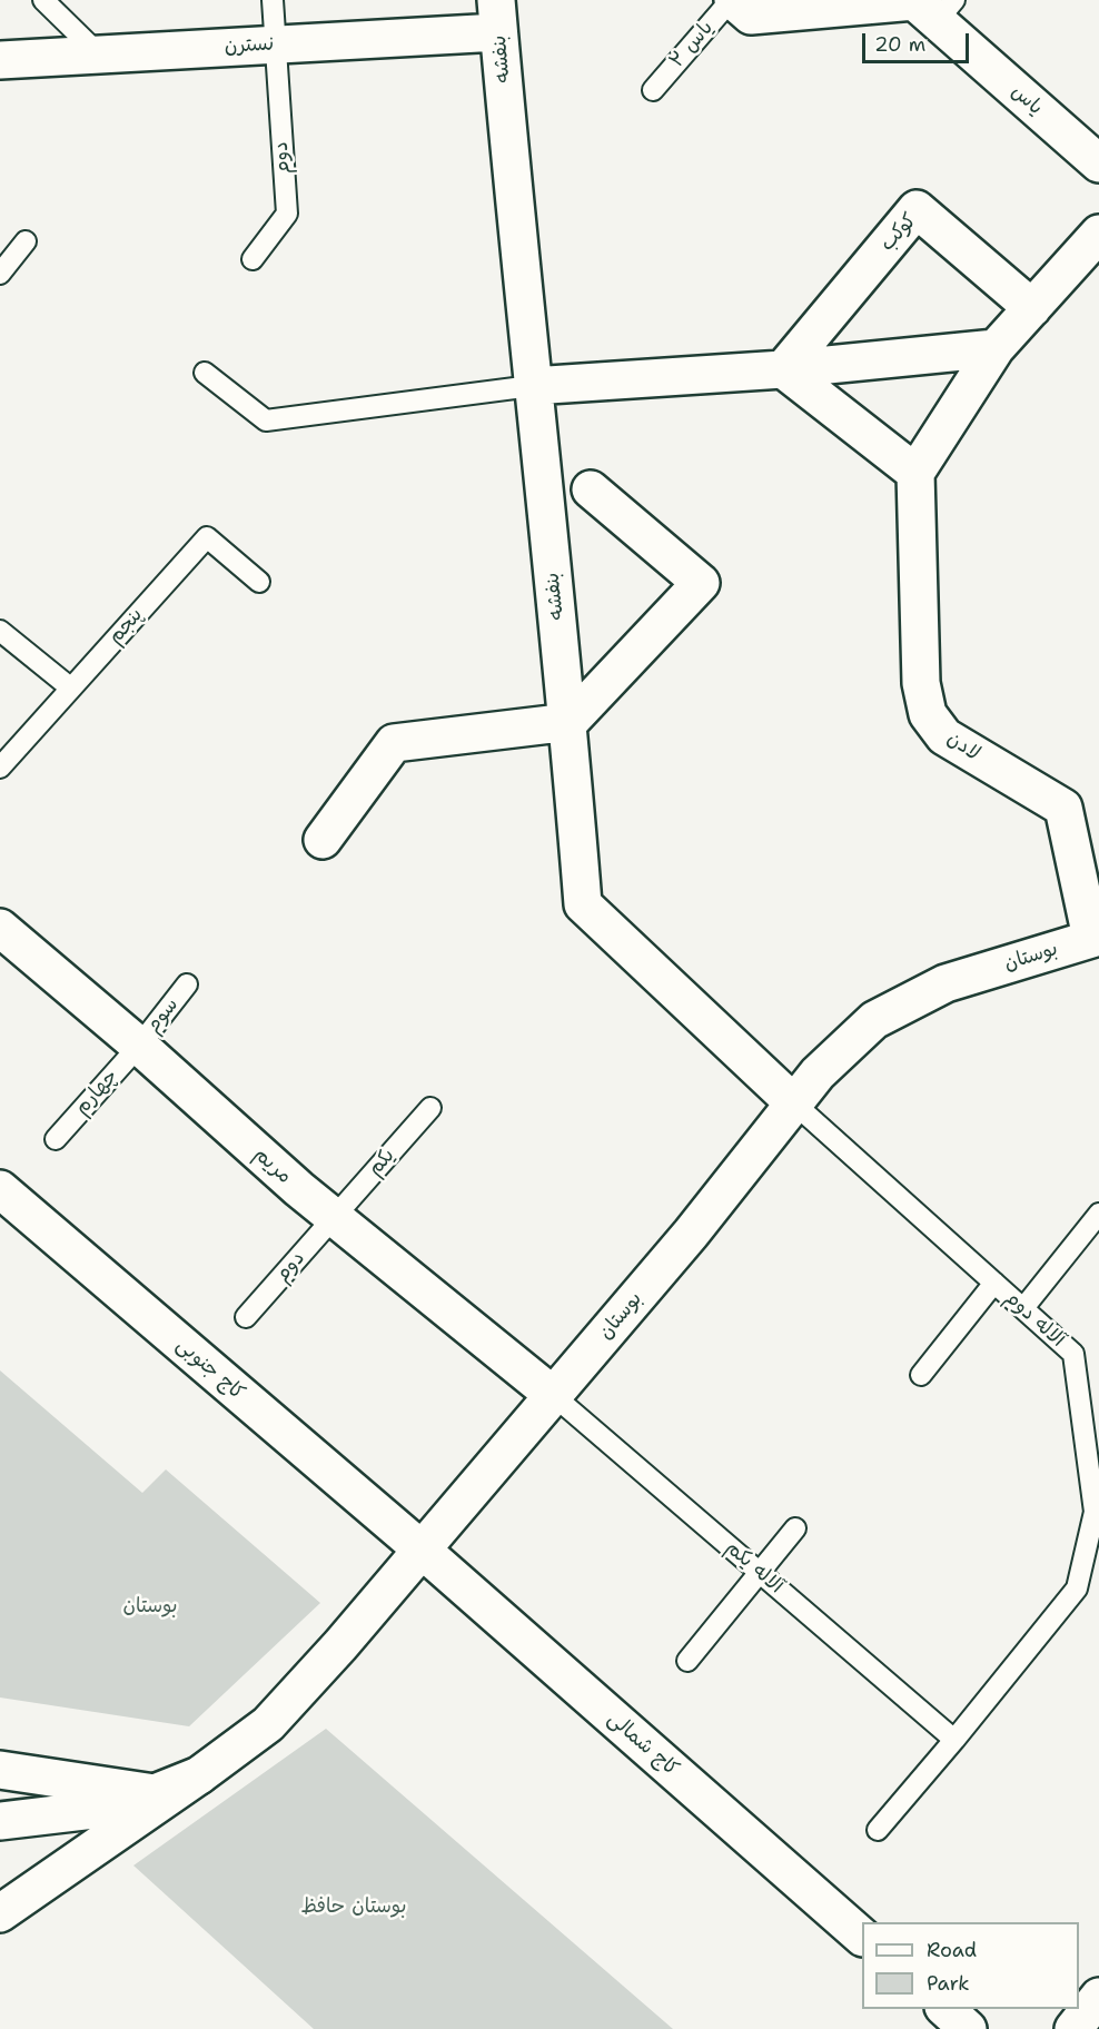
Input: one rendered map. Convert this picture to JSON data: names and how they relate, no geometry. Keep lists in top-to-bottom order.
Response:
{
  "streets": {
    "street": [
      "نسترن",
      "بنفشه",
      "یاس",
      "کوکب",
      "لادن",
      "بوستان",
      "مریم",
      "کاج جنوبی",
      "کاج شمالی"
    ],
    "lane": [
      "یاس ۲",
      "دوم",
      "پنجم",
      "سوم",
      "چهارم",
      "یکم",
      "آلاله دوم",
      "آلاله یکم"
    ]
  },
  "crossings": [
    ["یاس ۲", "یاس"],
    ["نسترن", "بنفشه"],
    ["نسترن", "دوم"],
    ["بنفشه", "بوستان"],
    ["بنفشه", "آلاله دوم"],
    ["دوم", "یکم"],
    ["دوم", "مریم"],
    ["لادن", "بوستان"],
    ["بوستان", "مریم"],
    ["بوستان", "آلاله دوم"],
    ["بوستان", "کاج جنوبی"],
    ["بوستان", "آلاله یکم"],
    ["بوستان", "کاج شمالی"],
    ["سوم", "چهارم"],
    ["سوم", "مریم"],
    ["چهارم", "مریم"],
    ["یکم", "مریم"],
    ["مریم", "آلاله یکم"],
    ["آلاله دوم", "آلاله یکم"],
    ["کاج جنوبی", "کاج شمالی"]
  ],
  "parks": ["بوستان", "بوستان حافظ"],
  "legend": ["Road", "Park"],
  "scale_bar": "20 m"
}
